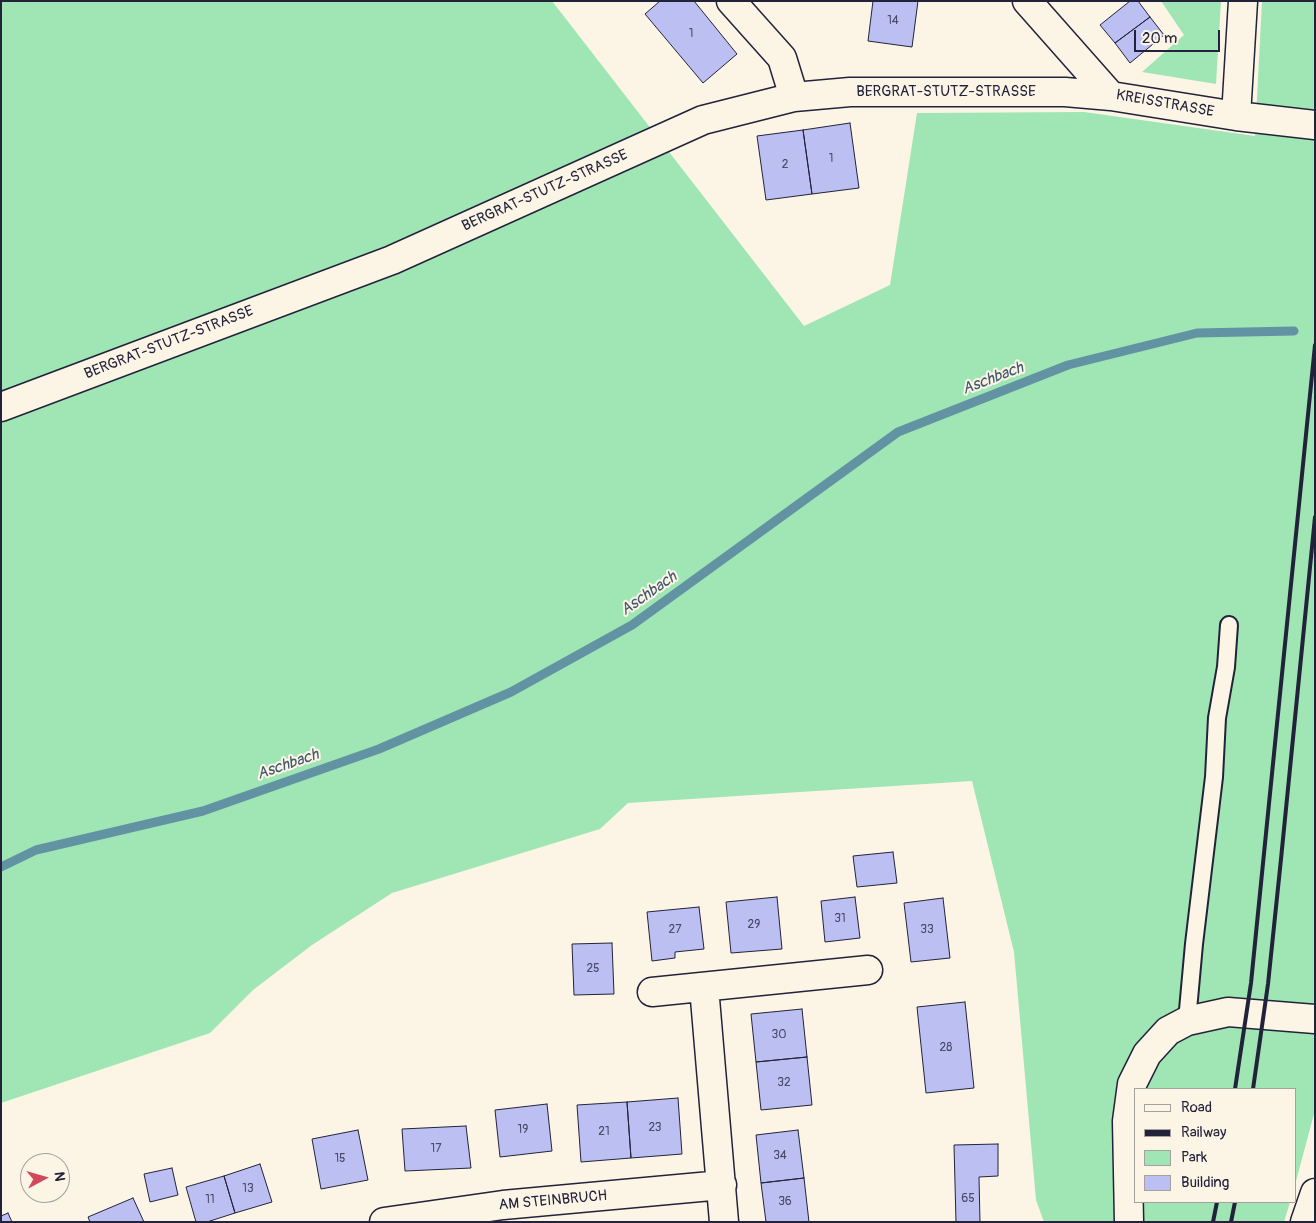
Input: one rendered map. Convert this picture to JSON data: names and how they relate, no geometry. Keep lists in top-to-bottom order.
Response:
{
  "streets": {
    "street": ["BERGRAT-STUTZ-STRASSE", "KREISSTRASSE", "AM STEINBRUCH"]
  },
  "crossings": [
    ["BERGRAT-STUTZ-STRASSE", "KREISSTRASSE"]
  ],
  "water": ["Aschbach"],
  "house_numbers": [
    "14",
    "1",
    "1",
    "2",
    "31",
    "29",
    "27",
    "33",
    "25",
    "30",
    "28",
    "32",
    "23",
    "19",
    "21",
    "17",
    "34",
    "15",
    "13",
    "65",
    "11",
    "36"
  ],
  "legend": [
    "Road",
    "Railway",
    "Park",
    "Building"
  ],
  "scale_bar": "20 m",
  "north": "right"
}
